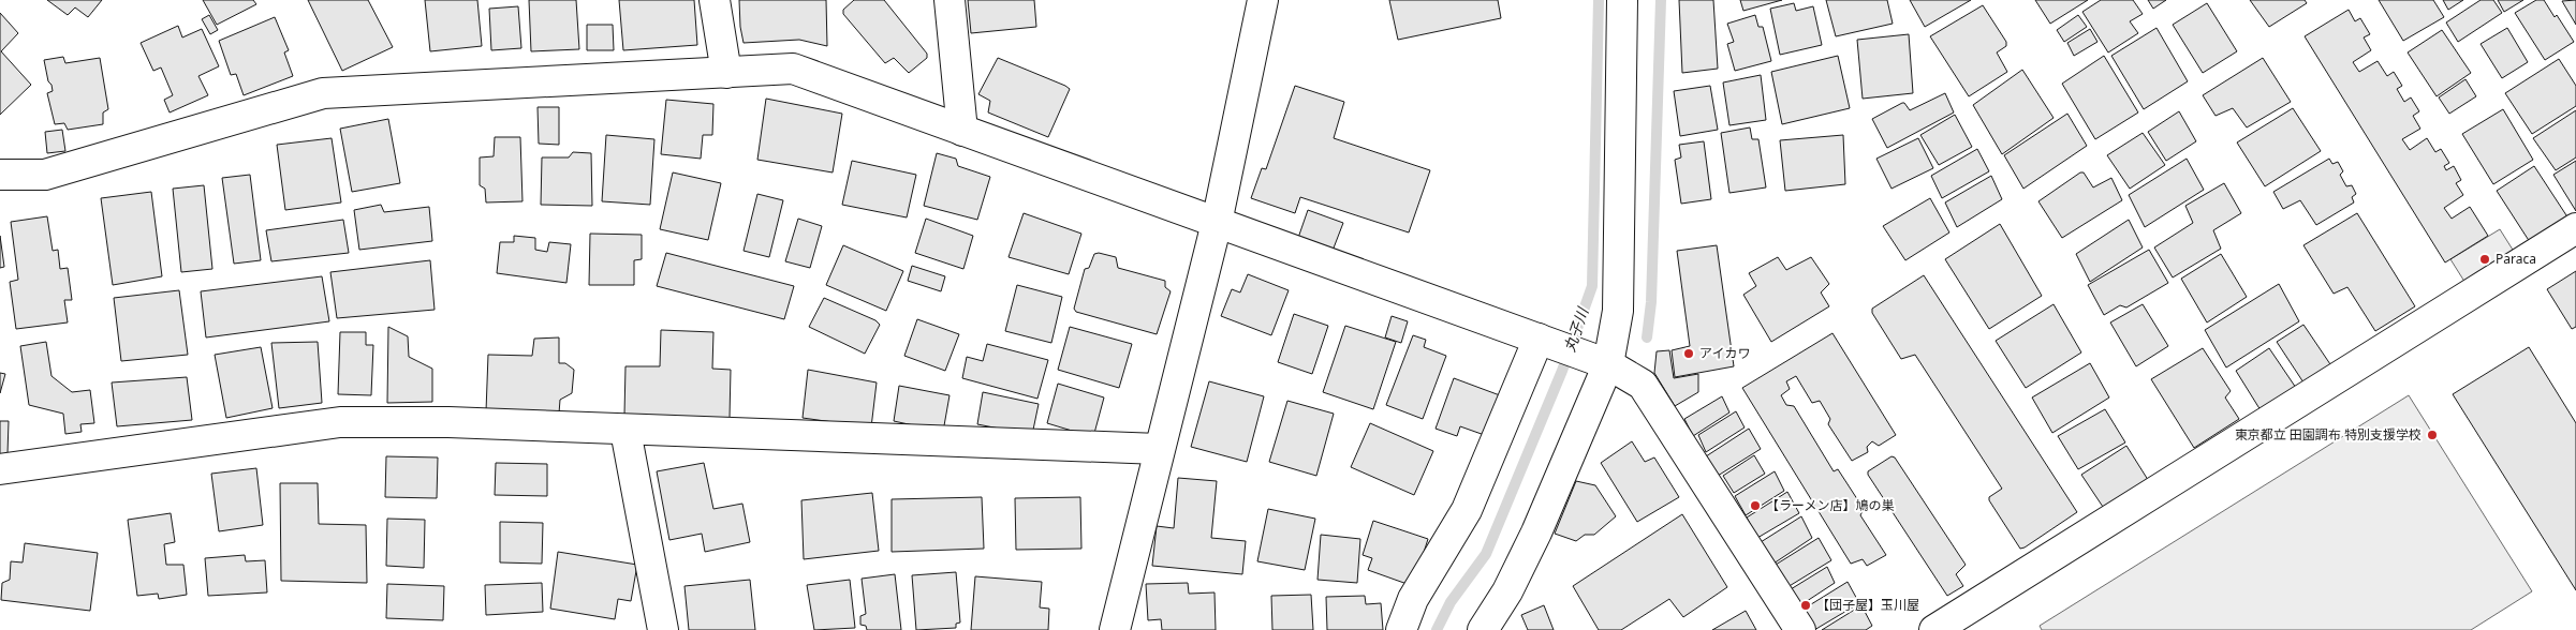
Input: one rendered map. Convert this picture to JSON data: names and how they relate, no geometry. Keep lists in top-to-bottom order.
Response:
{
  "water": ["丸子川"],
  "places": [
    "Paraca",
    "アイカワ",
    "東京都立 田園調布 特別支援学校",
    "【ラーメン店】鳩の巣",
    "【団子屋】玉川屋"
  ]
}
